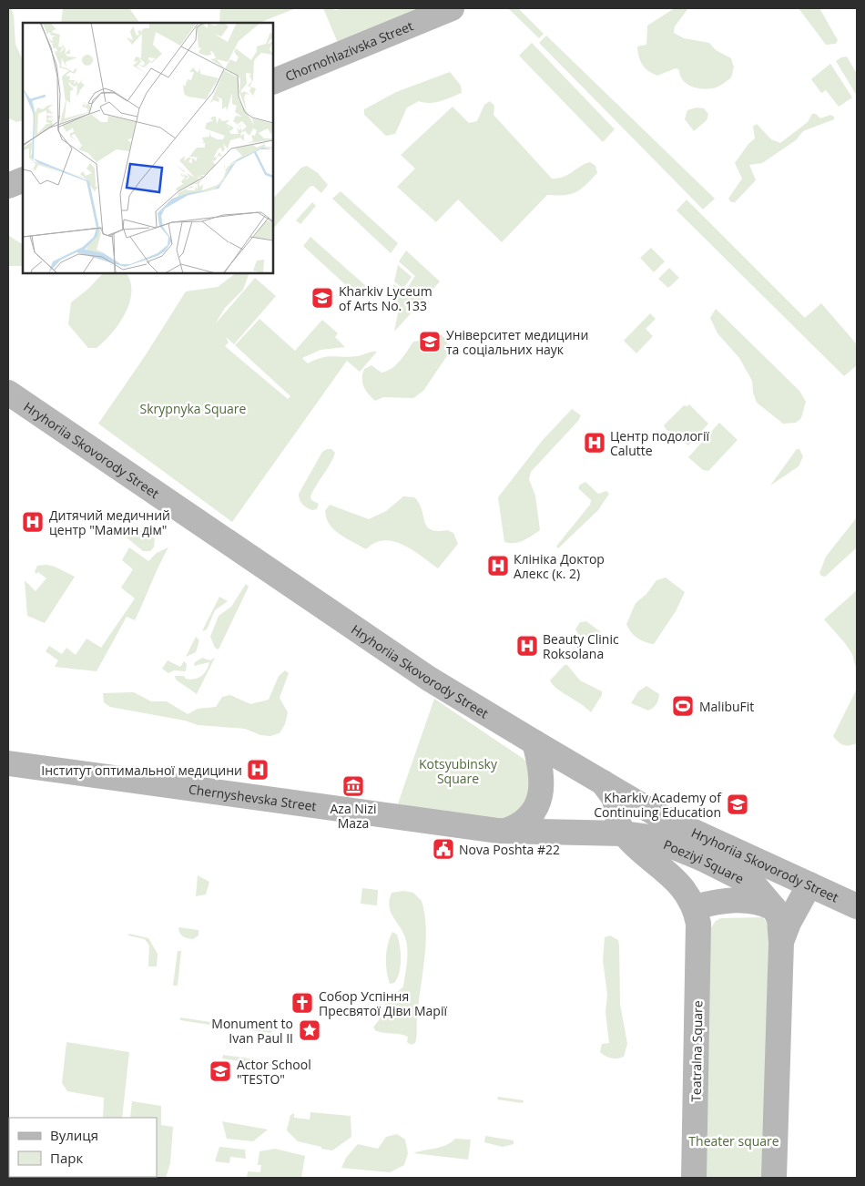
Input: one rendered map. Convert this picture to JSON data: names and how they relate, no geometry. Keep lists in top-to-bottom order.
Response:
{
  "streets": {
    "street": [
      "Chornohlazivska Street",
      "Hryhoriia Skovorody Street",
      "Chernyshevska Street",
      "Poeziyi Square",
      "Teatralna Square"
    ]
  },
  "crossings": [
    ["Chernyshevska Street", "Poeziyi Square"],
    ["Poeziyi Square", "Teatralna Square"]
  ],
  "parks": ["Skrypnyka Square", "Kotsyubinsky Square", "Theater square"],
  "places": {
    "school or university": [
      "Kharkiv Lyceum of Arts No. 133",
      "Університет медицини та соціальних наук",
      "Kharkiv Academy of Continuing Education",
      "Actor School \"TЕSTO\""
    ],
    "hospital": [
      "Центр подології Calutte",
      "Дитячий медичний центр \"Мамин дім\"",
      "Клініка Доктор Алекс (к. 2)",
      "Beauty Clinic Roksolana",
      "Інститут оптимальної медицини"
    ],
    "sports": ["MalibuFit"],
    "museum": ["Aza Nizi Maza"],
    "public building": ["Nova Poshta #22"],
    "church": ["Собор Успіння Пресвятої Діви Марії"],
    "place": ["Monument to Ivan Paul II"]
  },
  "legend": ["Вулиця", "Парк"]
}
